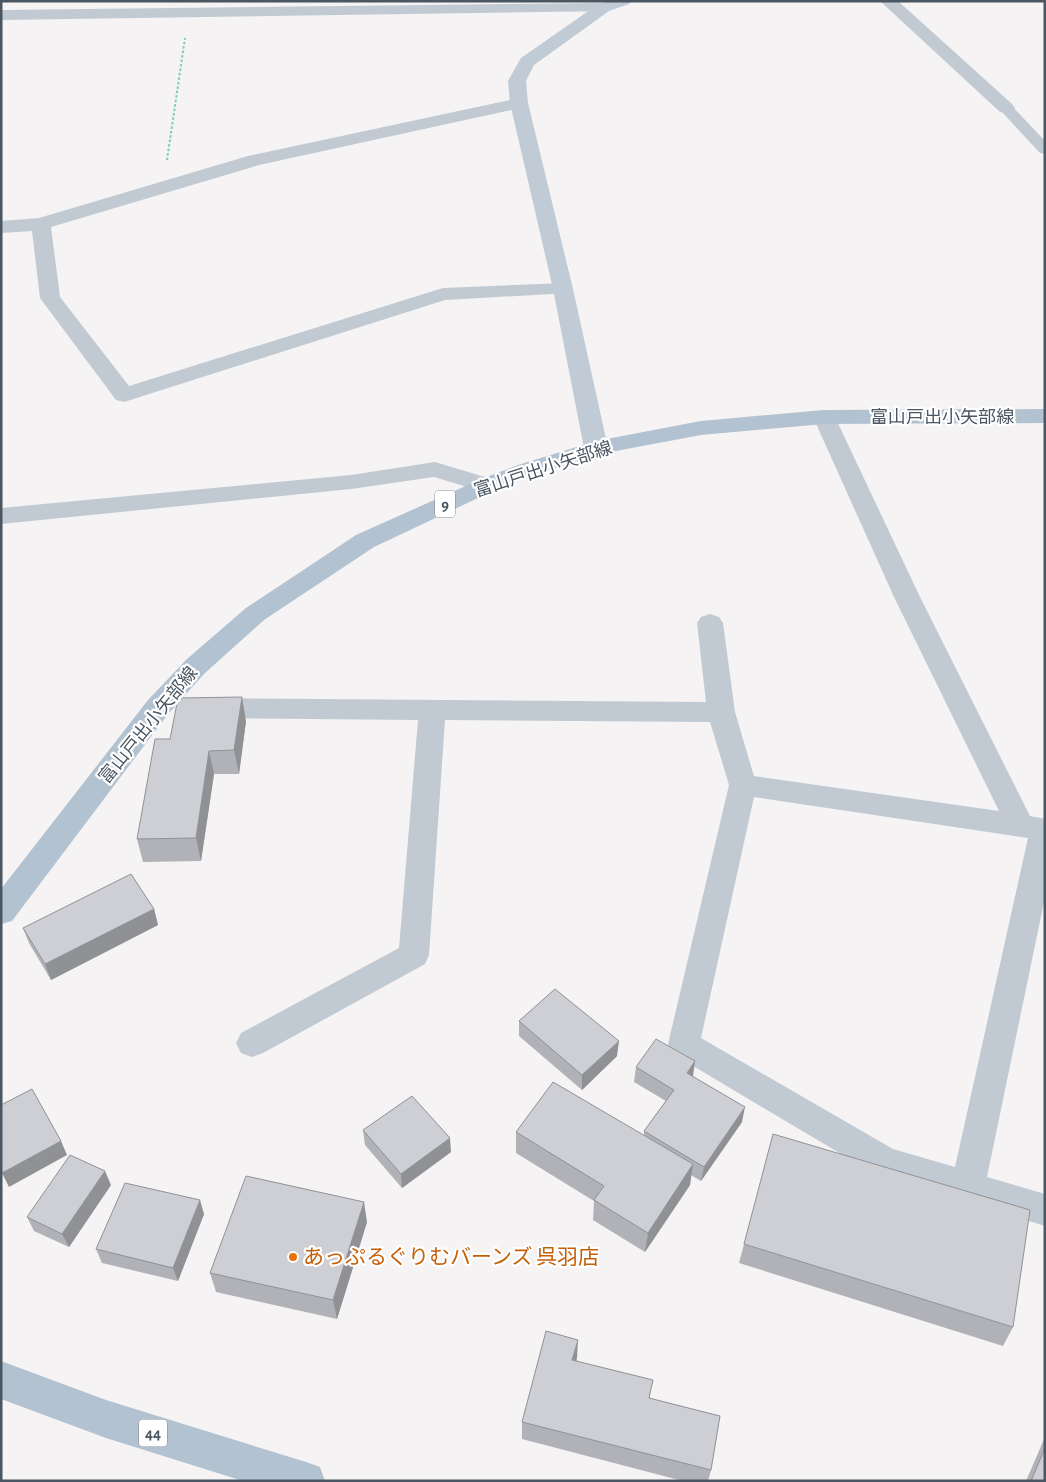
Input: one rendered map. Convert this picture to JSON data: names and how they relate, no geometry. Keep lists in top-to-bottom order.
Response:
{
  "streets": {
    "main road": ["富山戸出小矢部線", "9", "44"]
  },
  "places": ["あっぷるぐりむバーンズ 呉羽店"]
}
